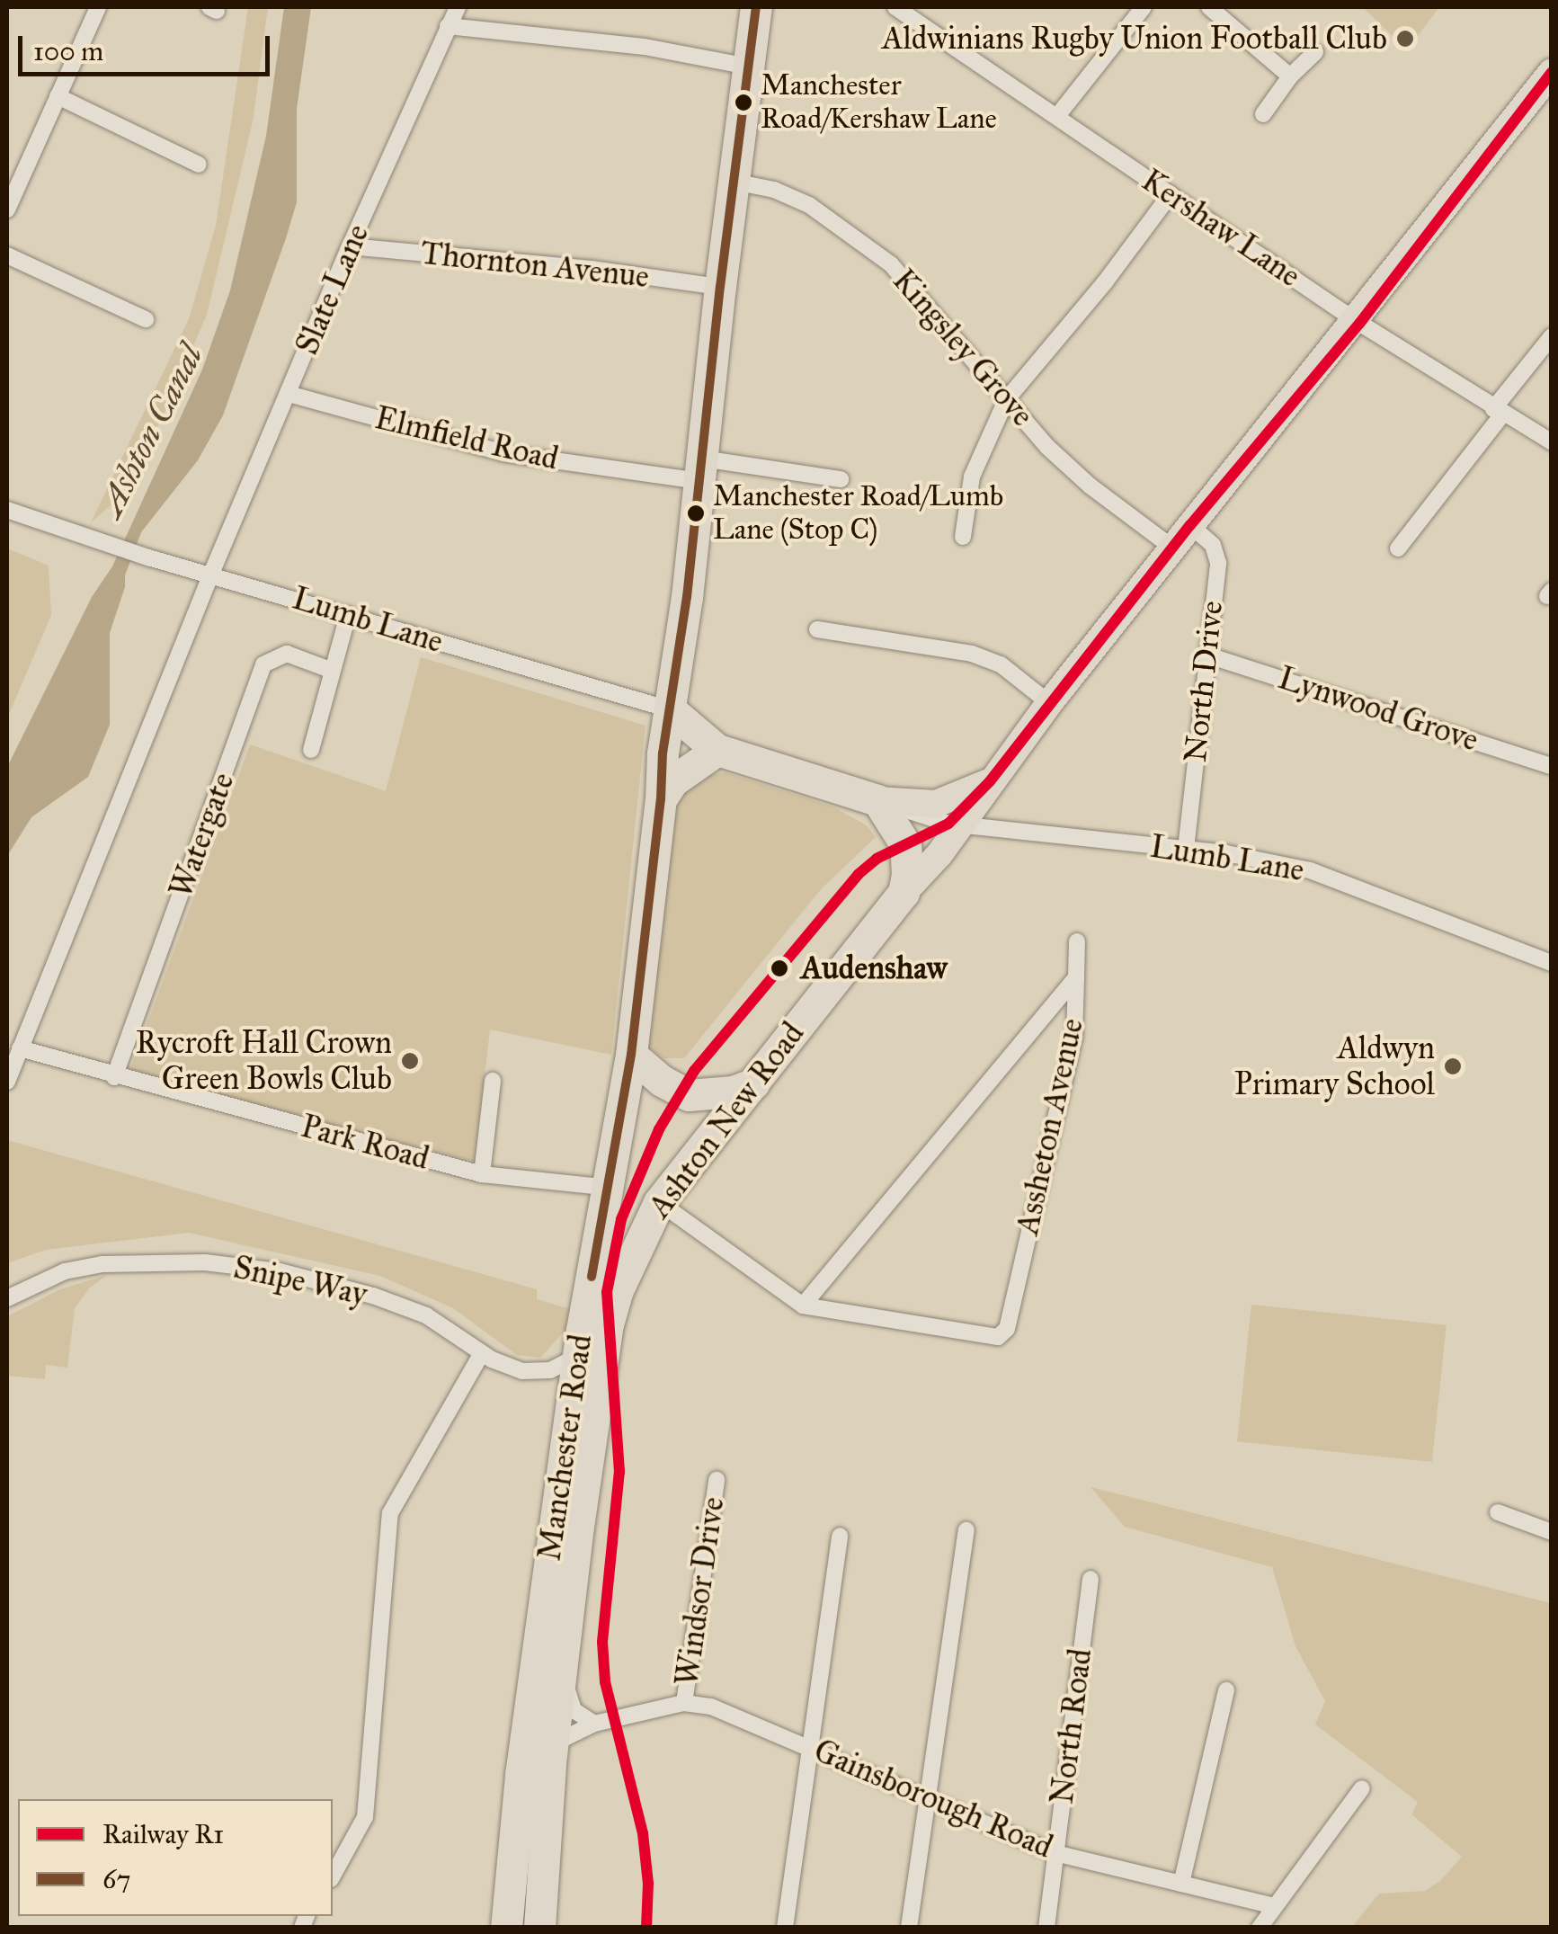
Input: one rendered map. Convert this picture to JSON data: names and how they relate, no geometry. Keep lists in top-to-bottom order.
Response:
{
  "streets": {
    "highway": ["Lumb Lane", "Ashton New Road", "Manchester Road"],
    "street": [
      "Kershaw Lane",
      "Thornton Avenue",
      "Slate Lane",
      "Kingsley Grove",
      "Elmfield Road",
      "North Drive",
      "Lynwood Grove",
      "Watergate",
      "Assheton Avenue",
      "Park Road",
      "Snipe Way",
      "Windsor Drive",
      "North Road",
      "Gainsborough Road"
    ]
  },
  "crossings": [
    ["Kershaw Lane", "Ashton New Road"],
    ["Thornton Avenue", "Slate Lane"],
    ["Thornton Avenue", "Manchester Road"],
    ["Slate Lane", "Elmfield Road"],
    ["Slate Lane", "Lumb Lane"],
    ["Kingsley Grove", "Ashton New Road"],
    ["Kingsley Grove", "Manchester Road"],
    ["Elmfield Road", "Manchester Road"],
    ["Lumb Lane", "North Drive"],
    ["Lumb Lane", "Ashton New Road"],
    ["Lumb Lane", "Manchester Road"],
    ["North Drive", "Lynwood Grove"],
    ["North Drive", "Ashton New Road"],
    ["Watergate", "Park Road"],
    ["Ashton New Road", "Assheton Avenue"],
    ["Ashton New Road", "Manchester Road"],
    ["Park Road", "Manchester Road"],
    ["Snipe Way", "Manchester Road"],
    ["Manchester Road", "Gainsborough Road"],
    ["Windsor Drive", "Gainsborough Road"],
    ["North Road", "Gainsborough Road"]
  ],
  "water": ["Ashton Canal"],
  "places": [
    "Aldwinians Rugby Union Football Club",
    "Manchester Road/Kershaw Lane",
    "Manchester Road/Lumb Lane (Stop C)",
    "Audenshaw",
    "Rycroft Hall Crown Green Bowls Club",
    "Aldwyn Primary School"
  ],
  "lines": ["transit line 67", "rail line R1"],
  "legend": ["Railway R1", "67"],
  "scale_bar": "100 m"
}
